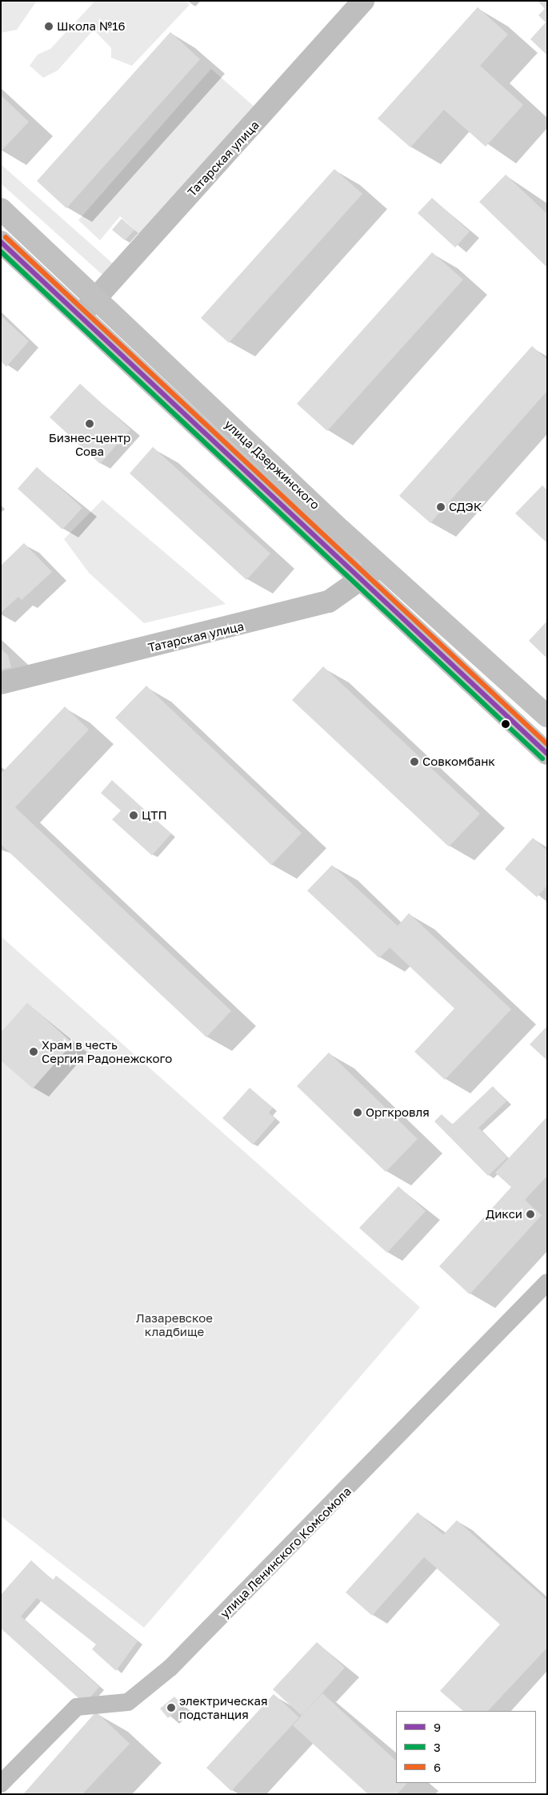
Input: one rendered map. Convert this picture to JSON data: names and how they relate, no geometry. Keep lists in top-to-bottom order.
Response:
{
  "streets": {
    "main road": ["улица Дзержинского"],
    "street": ["Татарская улица", "улица Ленинского Комсомола"]
  },
  "crossings": [
    ["Татарская улица", "улица Дзержинского"]
  ],
  "parks": ["Лазаревское кладбище"],
  "places": [
    "Школа №16",
    "Бизнес-центр Сова",
    "СДЭК",
    "Совкомбанк",
    "ЦТП",
    "Храм в честь Сергия Радонежского",
    "Оргкровля",
    "Дикси",
    "электрическая подстанция"
  ],
  "lines": ["transit line 6", "transit line 9", "transit line 3"],
  "legend": ["9", "3", "6"]
}
